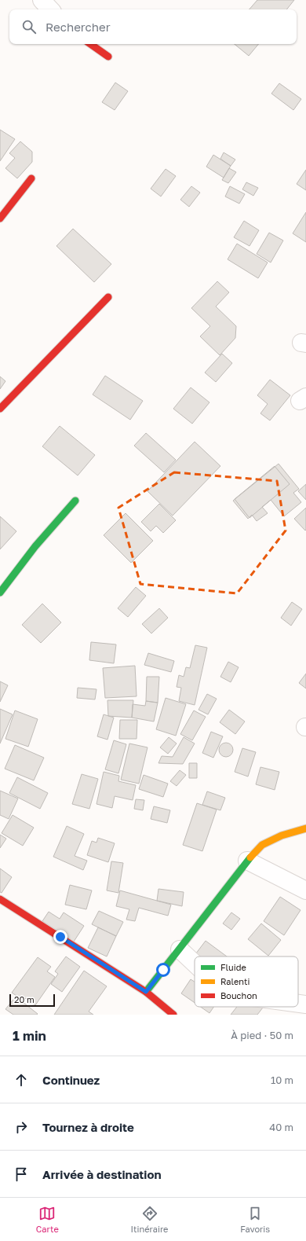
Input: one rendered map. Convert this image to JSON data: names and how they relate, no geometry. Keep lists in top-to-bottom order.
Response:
{
  "legend": ["Fluide", "Ralenti", "Bouchon"],
  "scale_bar": "20 m",
  "page": {
    "search": "Rechercher",
    "scale": "20 m",
    "heading": ["1 min", "À pied · 50 m"],
    "list": [
      ["Continuez", "10 m"],
      ["Tournez à droite", "40 m"],
      "Arrivée à destination"
    ],
    "nav": ["Carte", "Itinéraire", "Favoris"]
  }
}
